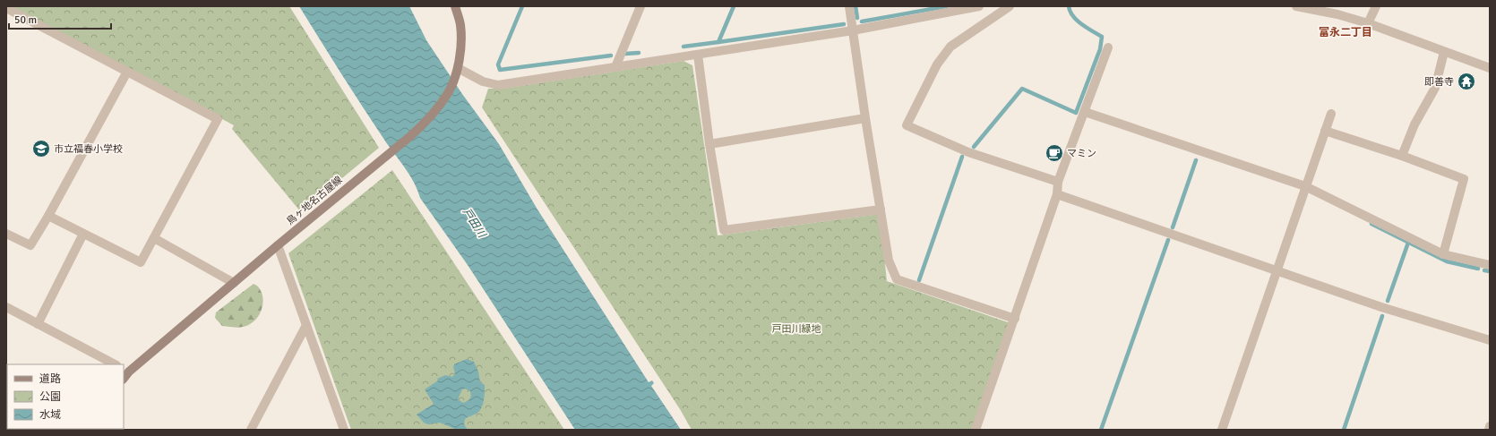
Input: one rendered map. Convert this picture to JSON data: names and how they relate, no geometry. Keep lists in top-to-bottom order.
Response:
{
  "streets": {
    "main road": ["鳥ヶ地名古屋線"]
  },
  "districts": ["富永二丁目"],
  "water": ["戸田川"],
  "parks": ["戸田川緑地"],
  "places": {
    "temple": ["即善寺"],
    "school or university": ["市立福春小学校"],
    "cafe": ["マミン"]
  },
  "legend": ["道路", "公園", "水域"],
  "scale_bar": "50 m"
}
